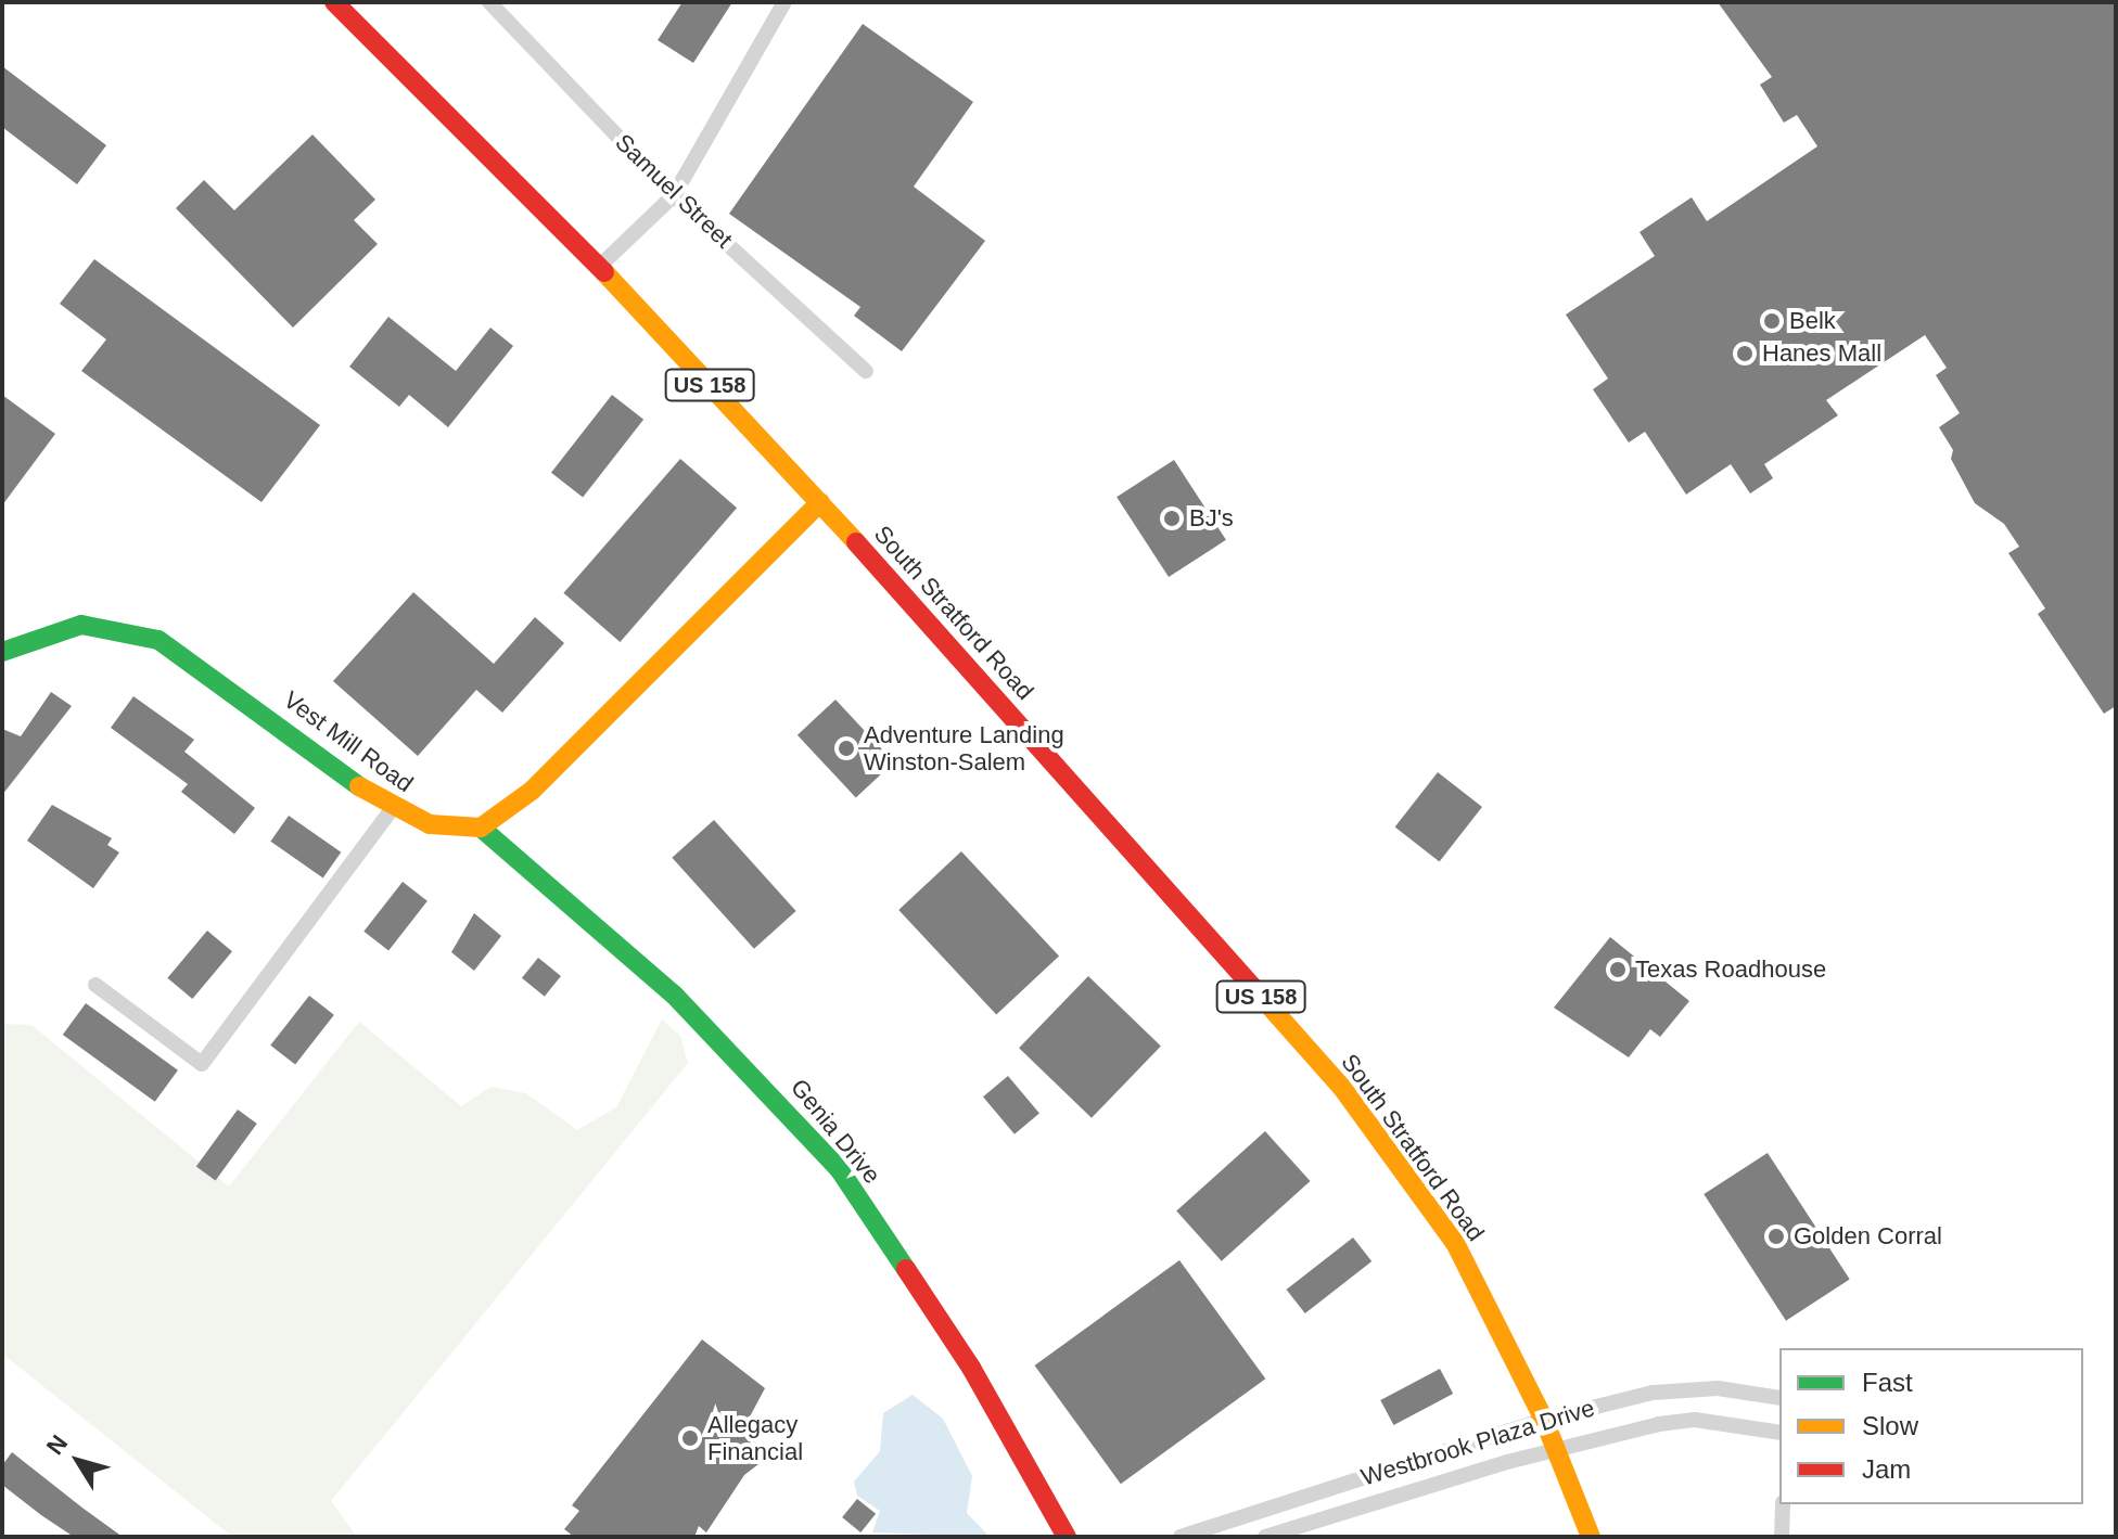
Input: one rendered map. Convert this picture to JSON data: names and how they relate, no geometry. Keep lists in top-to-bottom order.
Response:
{
  "streets": {
    "main road": [
      "US 158",
      "South Stratford Road",
      "Vest Mill Road",
      "Genia Drive"
    ],
    "street": ["Samuel Street", "Westbrook Plaza Drive"]
  },
  "crossings": [
    ["South Stratford Road", "Westbrook Plaza Drive"],
    ["Vest Mill Road", "Genia Drive"]
  ],
  "places": [
    "Belk",
    "Hanes Mall",
    "BJ's",
    "Adventure Landing Winston-Salem",
    "Texas Roadhouse",
    "Golden Corral",
    "Allegacy Financial"
  ],
  "legend": ["Fast", "Slow", "Jam"],
  "north": "top left"
}
